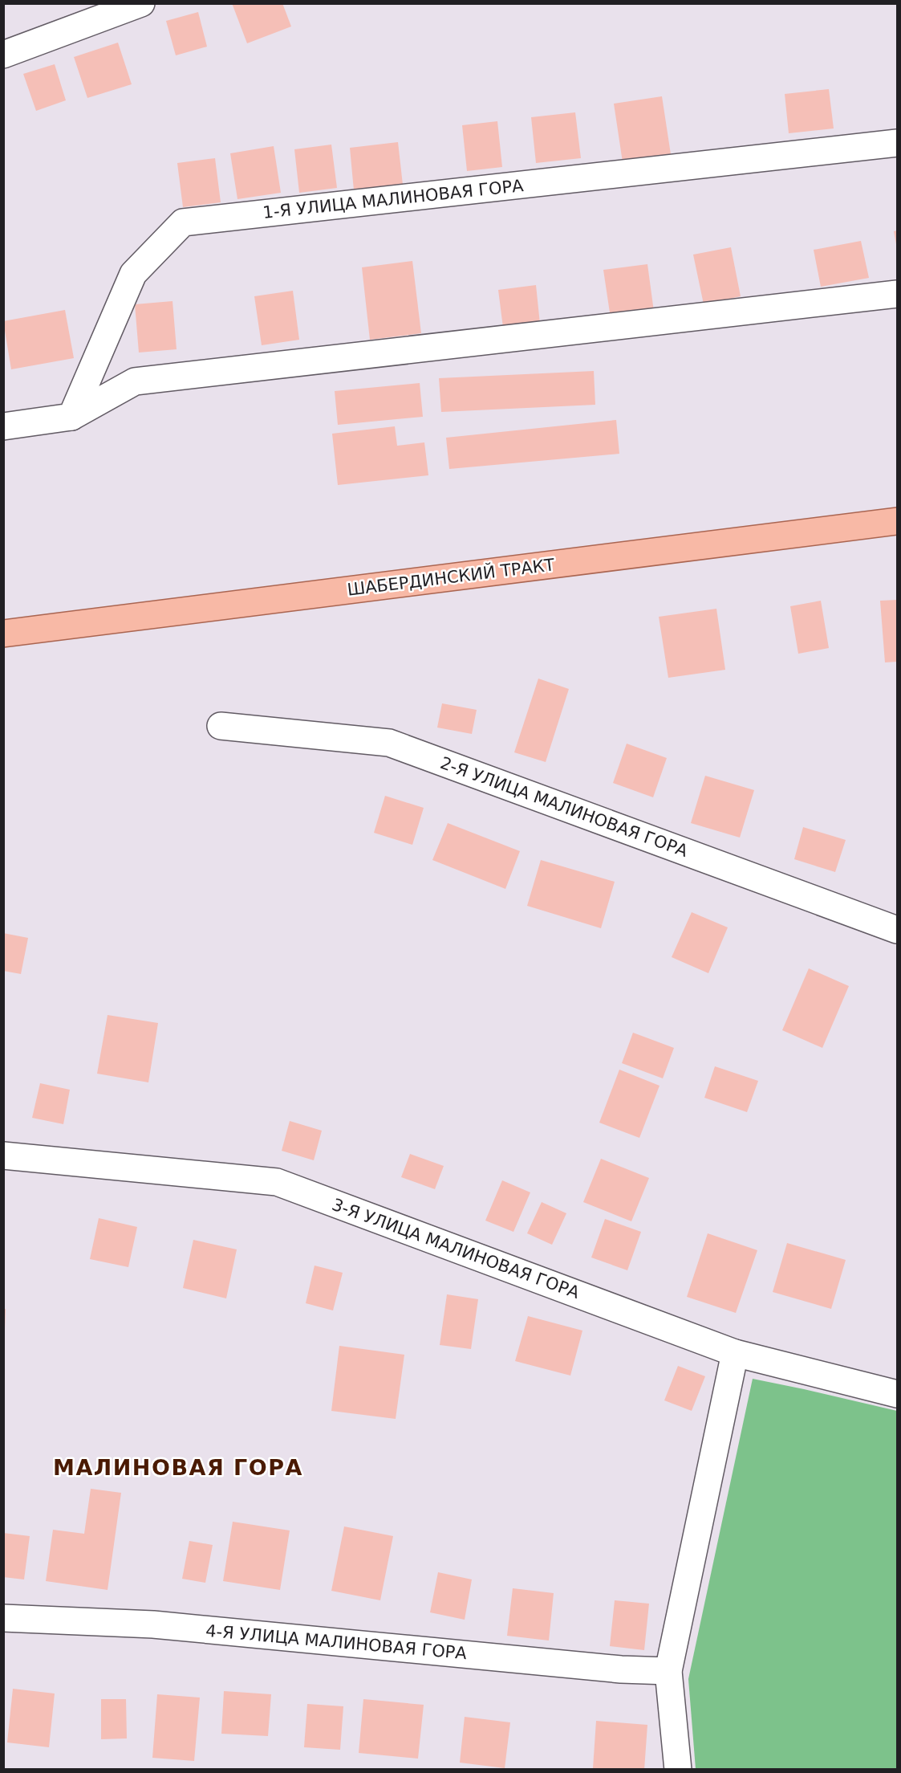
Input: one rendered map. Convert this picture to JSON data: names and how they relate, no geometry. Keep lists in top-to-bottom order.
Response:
{
  "streets": {
    "main road": ["ШАБЕРДИНСКИЙ ТРАКТ"],
    "street": [
      "1-Я УЛИЦА МАЛИНОВАЯ ГОРА",
      "2-Я УЛИЦА МАЛИНОВАЯ ГОРА",
      "3-Я УЛИЦА МАЛИНОВАЯ ГОРА",
      "4-Я УЛИЦА МАЛИНОВАЯ ГОРА"
    ]
  },
  "districts": ["МАЛИНОВАЯ ГОРА"]
}
